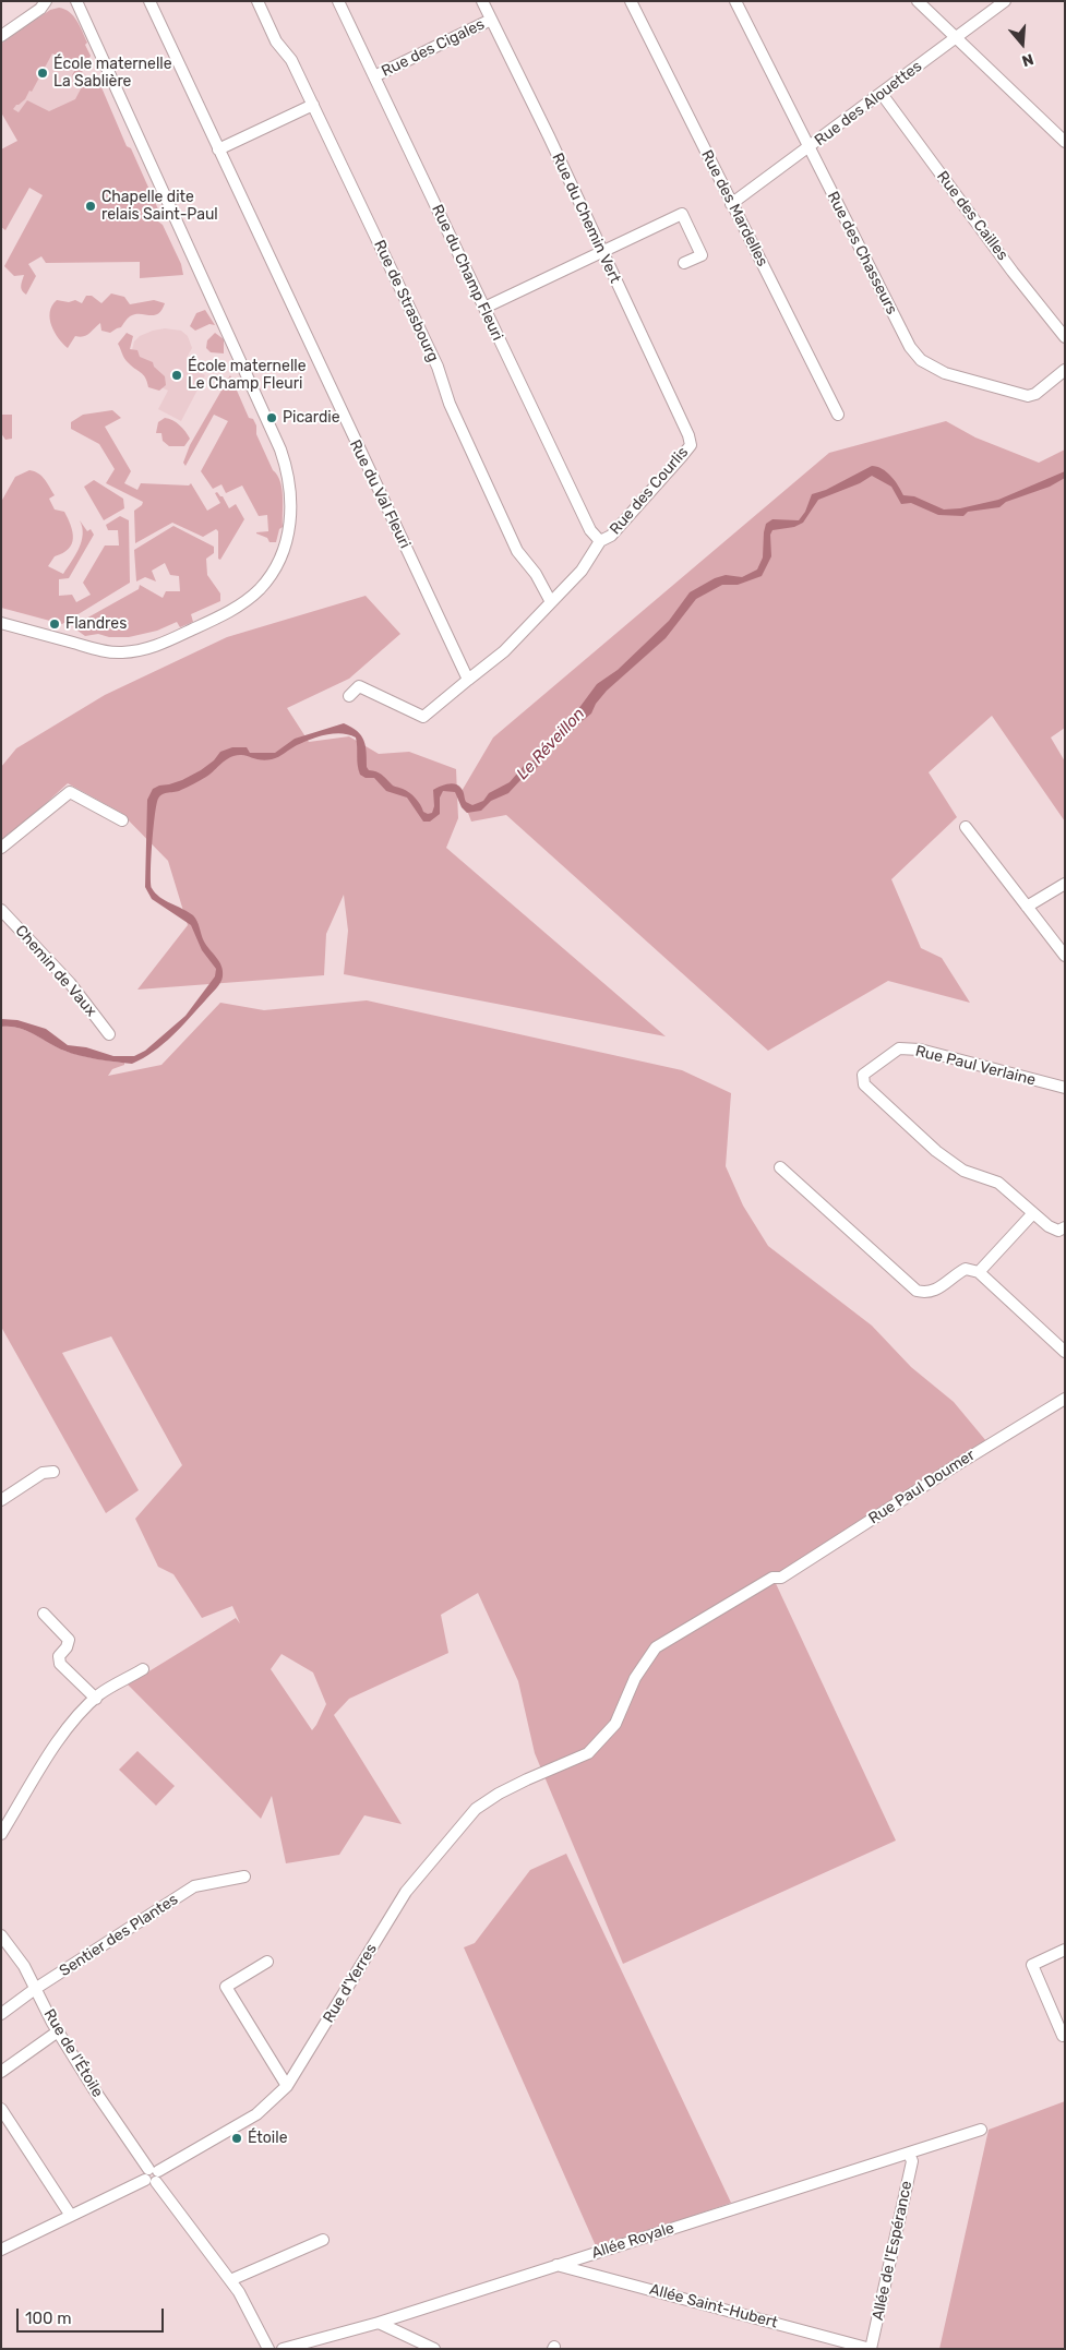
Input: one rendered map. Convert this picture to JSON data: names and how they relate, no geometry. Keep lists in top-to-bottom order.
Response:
{
  "streets": {
    "street": [
      "Rue des Cigales",
      "Rue des Alouettes",
      "Rue des Mardelles",
      "Rue des Cailles",
      "Rue du Chemin Vert",
      "Rue des Chasseurs",
      "Rue du Champ Fleuri",
      "Rue de Strasbourg",
      "Rue des Courlis",
      "Rue du Val Fleuri",
      "Chemin de Vaux",
      "Rue Paul Verlaine",
      "Rue Paul Doumer",
      "Sentier des Plantes",
      "Rue d'Yerres",
      "Rue de l'Étoile",
      "Allée Royale",
      "Allée de l'Espérance",
      "Allée Saint-Hubert"
    ]
  },
  "crossings": [
    ["Rue des Cigales", "Rue du Chemin Vert"],
    ["Rue des Cigales", "Rue du Champ Fleuri"],
    ["Rue des Alouettes", "Rue des Mardelles"],
    ["Rue des Alouettes", "Rue des Cailles"],
    ["Rue des Alouettes", "Rue des Chasseurs"],
    ["Rue du Chemin Vert", "Rue des Courlis"],
    ["Rue du Champ Fleuri", "Rue des Courlis"],
    ["Rue de Strasbourg", "Rue des Courlis"],
    ["Rue des Courlis", "Rue du Val Fleuri"],
    ["Rue Paul Doumer", "Rue d'Yerres"],
    ["Sentier des Plantes", "Rue de l'Étoile"],
    ["Rue d'Yerres", "Rue de l'Étoile"],
    ["Allée Royale", "Allée de l'Espérance"],
    ["Allée Royale", "Allée Saint-Hubert"],
    ["Allée de l'Espérance", "Allée Saint-Hubert"]
  ],
  "water": ["Le Réveillon"],
  "places": [
    "École maternelle La Sablière",
    "Chapelle dite relais Saint-Paul",
    "École maternelle Le Champ Fleuri",
    "Picardie",
    "Flandres",
    "Étoile"
  ],
  "scale_bar": "100 m",
  "north": "bottom"
}
